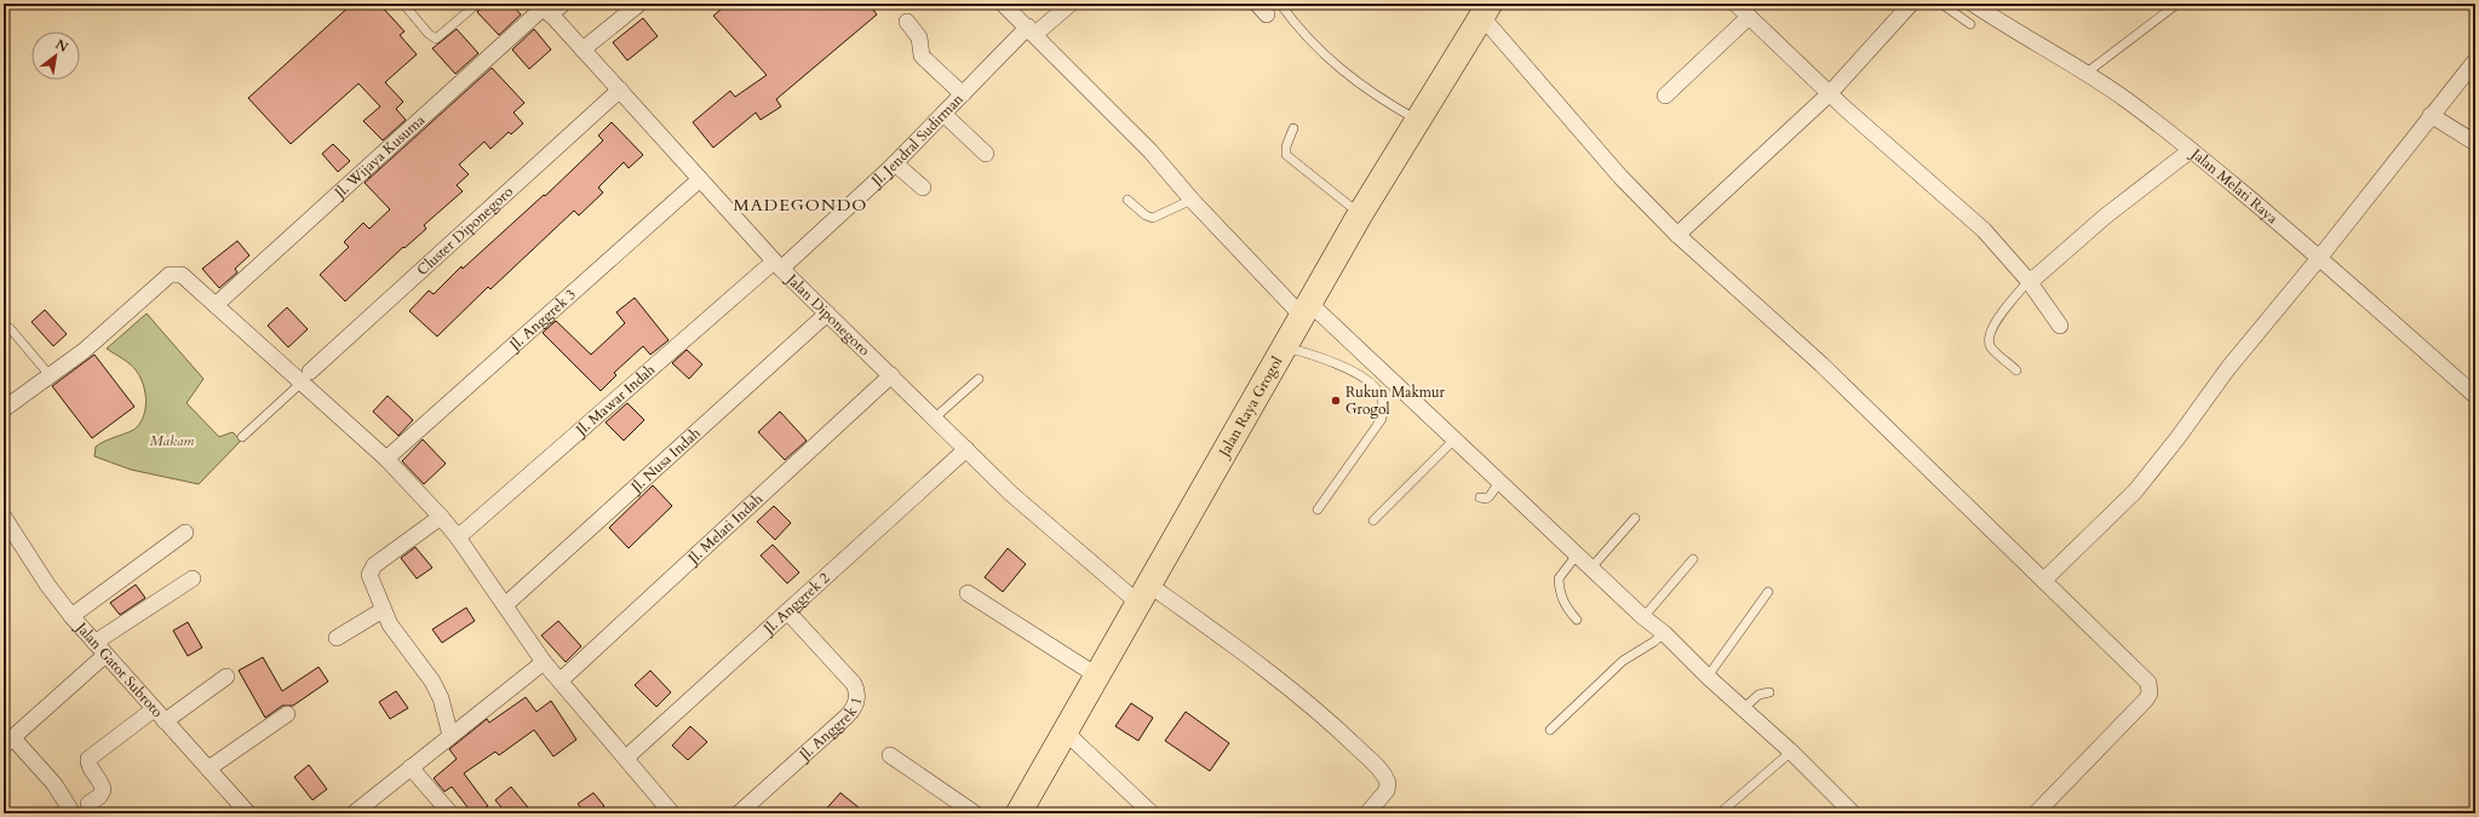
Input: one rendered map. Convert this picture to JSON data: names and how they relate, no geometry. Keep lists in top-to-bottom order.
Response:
{
  "streets": {
    "main road": ["Jalan Raya Grogol"],
    "street": [
      "Jl. Jendral Sudirman",
      "Jl. Wijaya Kusuma",
      "Jalan Melati Raya",
      "Cluster Diponegoro",
      "Jalan Diponegoro",
      "Jl. Anggrek 3",
      "Jl. Mawar Indah",
      "Jl. Nusa Indah",
      "Jl. Melati Indah",
      "Jl. Anggrek 2",
      "Jalan Gatot Subroto",
      "Jl. Anggrek 1"
    ]
  },
  "crossings": [
    ["Jl. Jendral Sudirman", "Jalan Diponegoro"],
    ["Jl. Jendral Sudirman", "Jl. Mawar Indah"],
    ["Jl. Wijaya Kusuma", "Jalan Diponegoro"],
    ["Cluster Diponegoro", "Jalan Diponegoro"],
    ["Jalan Diponegoro", "Jl. Anggrek 3"],
    ["Jalan Diponegoro", "Jl. Mawar Indah"],
    ["Jalan Diponegoro", "Jalan Raya Grogol"],
    ["Jalan Diponegoro", "Jl. Nusa Indah"],
    ["Jalan Diponegoro", "Jl. Melati Indah"],
    ["Jalan Diponegoro", "Jl. Anggrek 2"],
    ["Jl. Anggrek 2", "Jl. Anggrek 1"]
  ],
  "districts": ["MADEGONDO"],
  "parks": ["Makam"],
  "places": ["Rukun Makmur Grogol"],
  "north": "top right"
}
